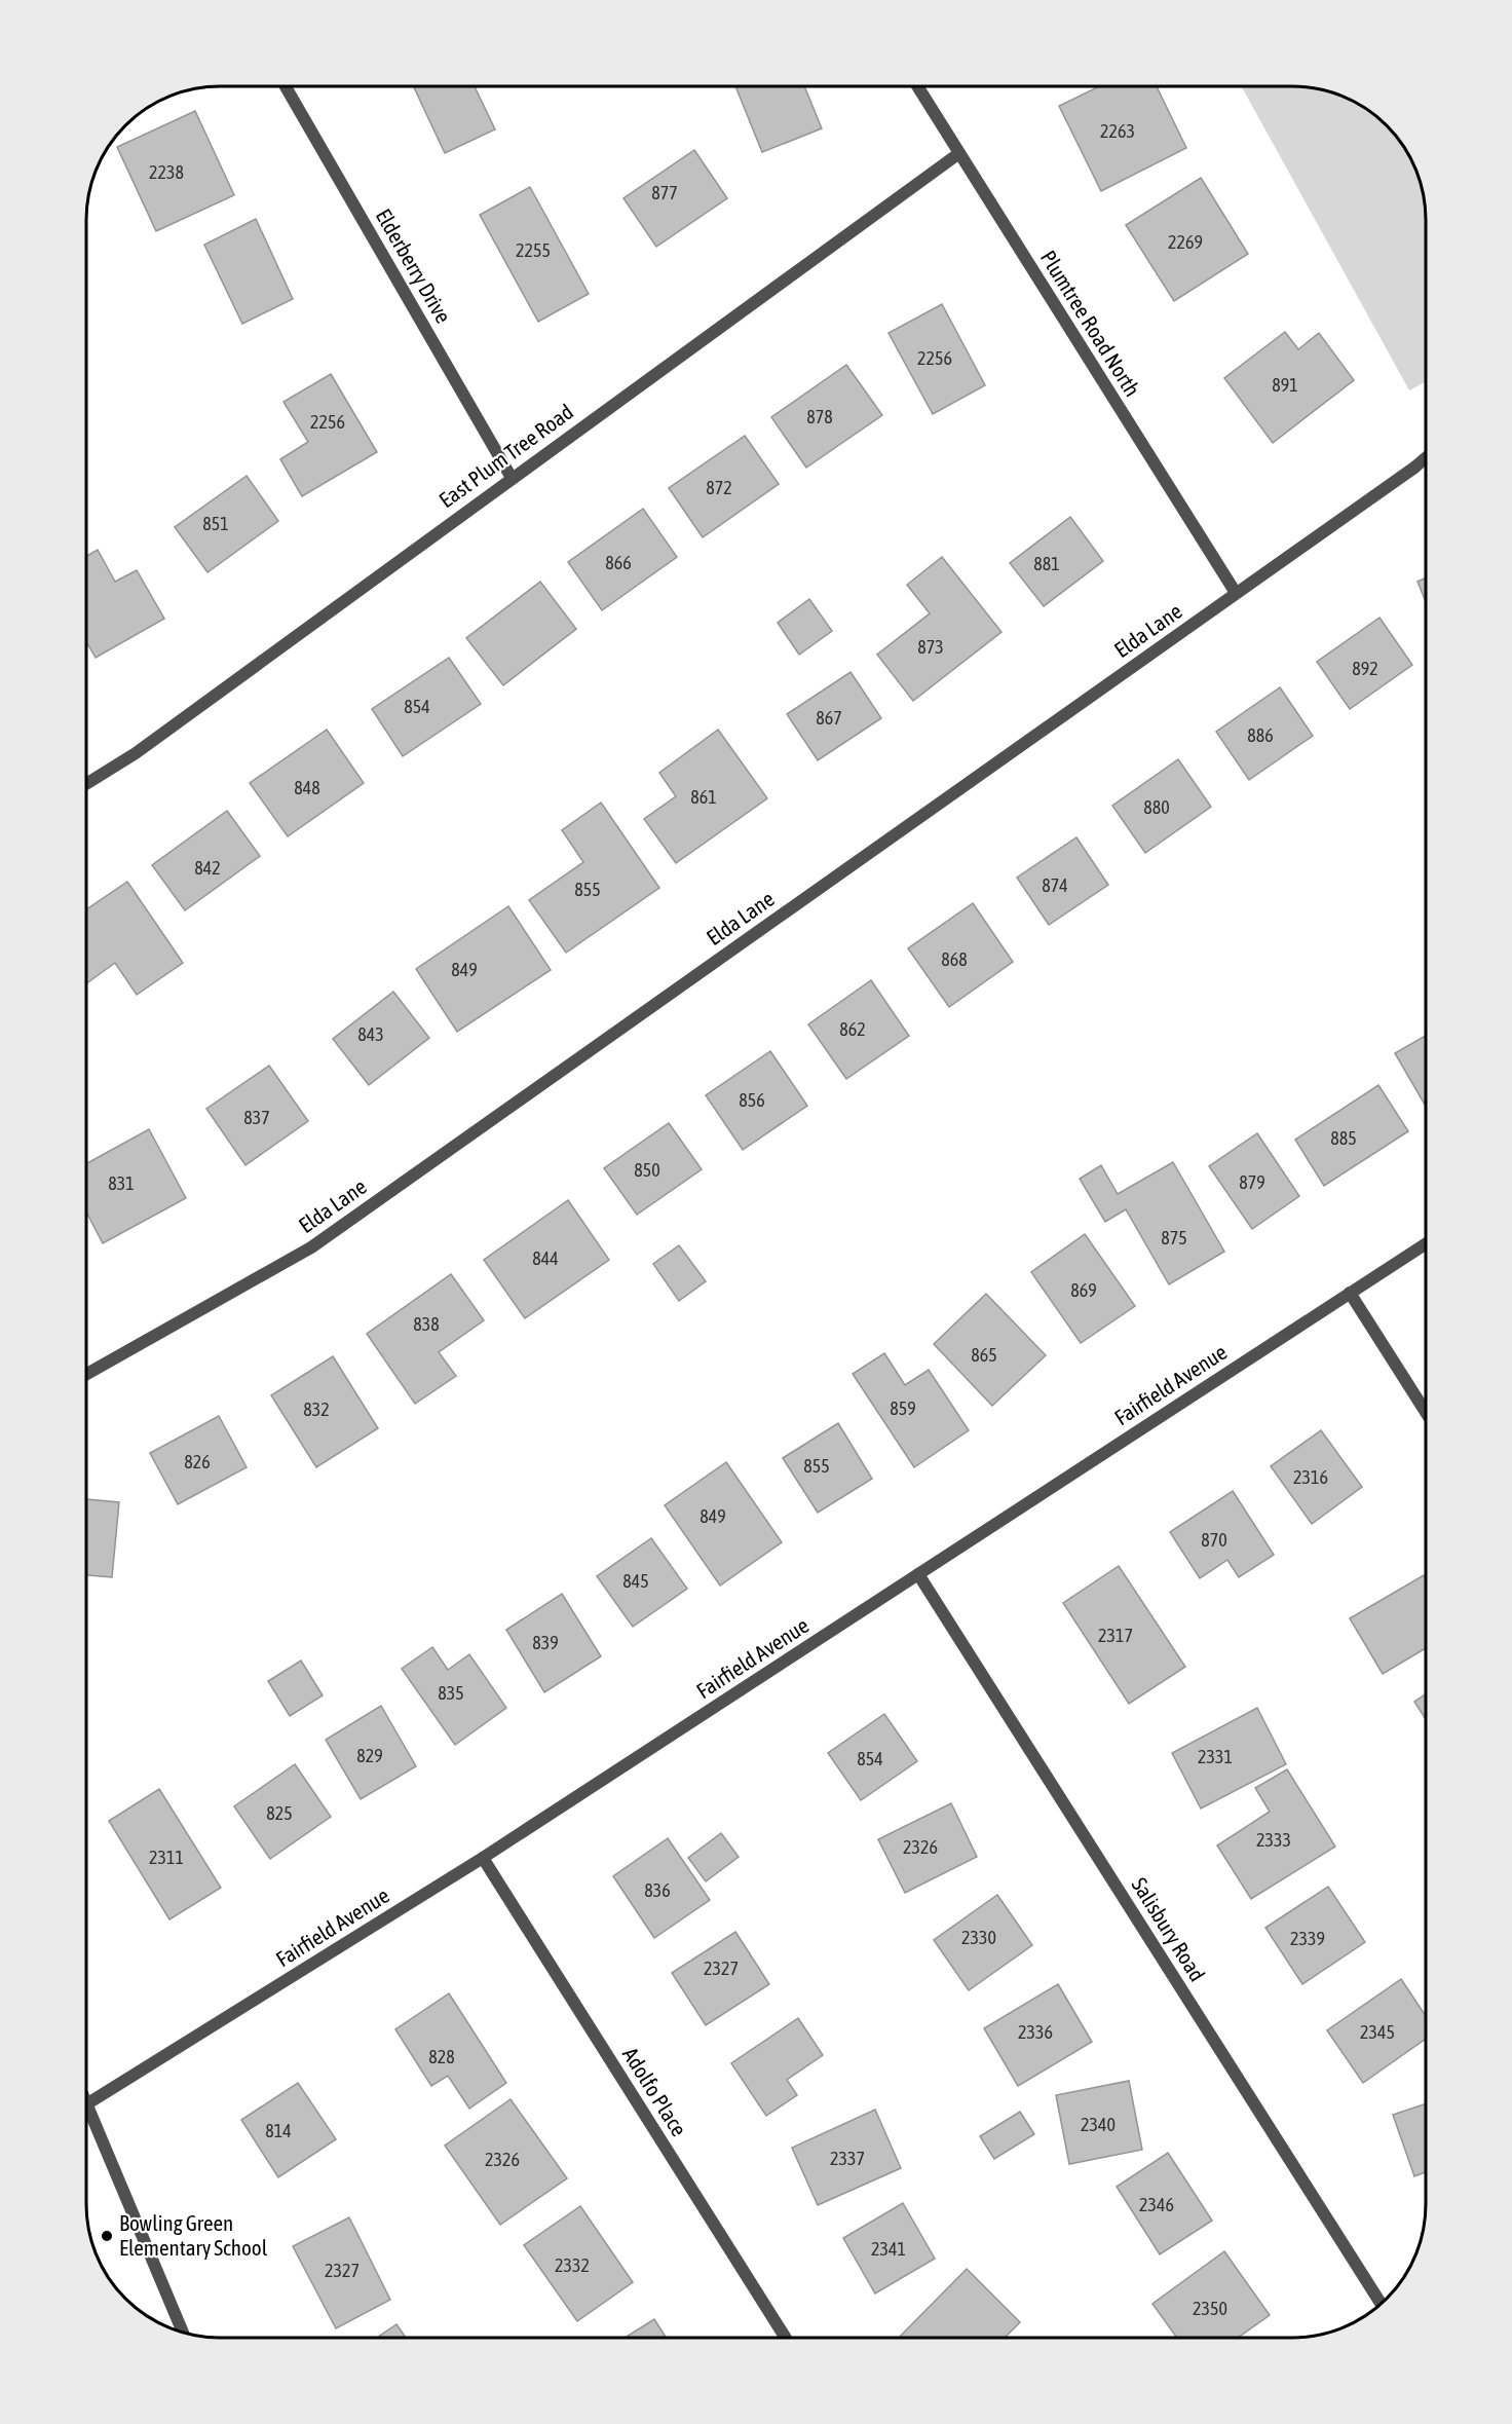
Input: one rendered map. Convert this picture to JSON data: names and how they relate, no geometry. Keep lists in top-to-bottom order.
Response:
{
  "streets": {
    "street": [
      "Elderberry Drive",
      "Plumtree Road North",
      "East Plum Tree Road",
      "Elda Lane",
      "Fairfield Avenue",
      "Salisbury Road",
      "Adolfo Place"
    ]
  },
  "crossings": [
    ["Elderberry Drive", "East Plum Tree Road"],
    ["Plumtree Road North", "East Plum Tree Road"],
    ["Plumtree Road North", "Elda Lane"],
    ["Fairfield Avenue", "Salisbury Road"],
    ["Fairfield Avenue", "Adolfo Place"]
  ],
  "places": ["Bowling Green Elementary School"],
  "house_numbers": [
    "2263",
    "2238",
    "877",
    "2269",
    "2255",
    "2256",
    "891",
    "878",
    "2256",
    "872",
    "851",
    "866",
    "881",
    "873",
    "892",
    "854",
    "867",
    "886",
    "848",
    "861",
    "880",
    "842",
    "874",
    "855",
    "868",
    "849",
    "862",
    "843",
    "856",
    "837",
    "885",
    "850",
    "879",
    "831",
    "875",
    "844",
    "869",
    "838",
    "865",
    "859",
    "832",
    "826",
    "855",
    "2316",
    "849",
    "870",
    "845",
    "2317",
    "839",
    "835",
    "829",
    "2331",
    "854",
    "825",
    "2333",
    "2326",
    "2311",
    "836",
    "2330",
    "2339",
    "2327",
    "2336",
    "2345",
    "828",
    "2340",
    "814",
    "2337",
    "2326",
    "2346",
    "2341",
    "2332",
    "2327",
    "2350"
  ]
}
